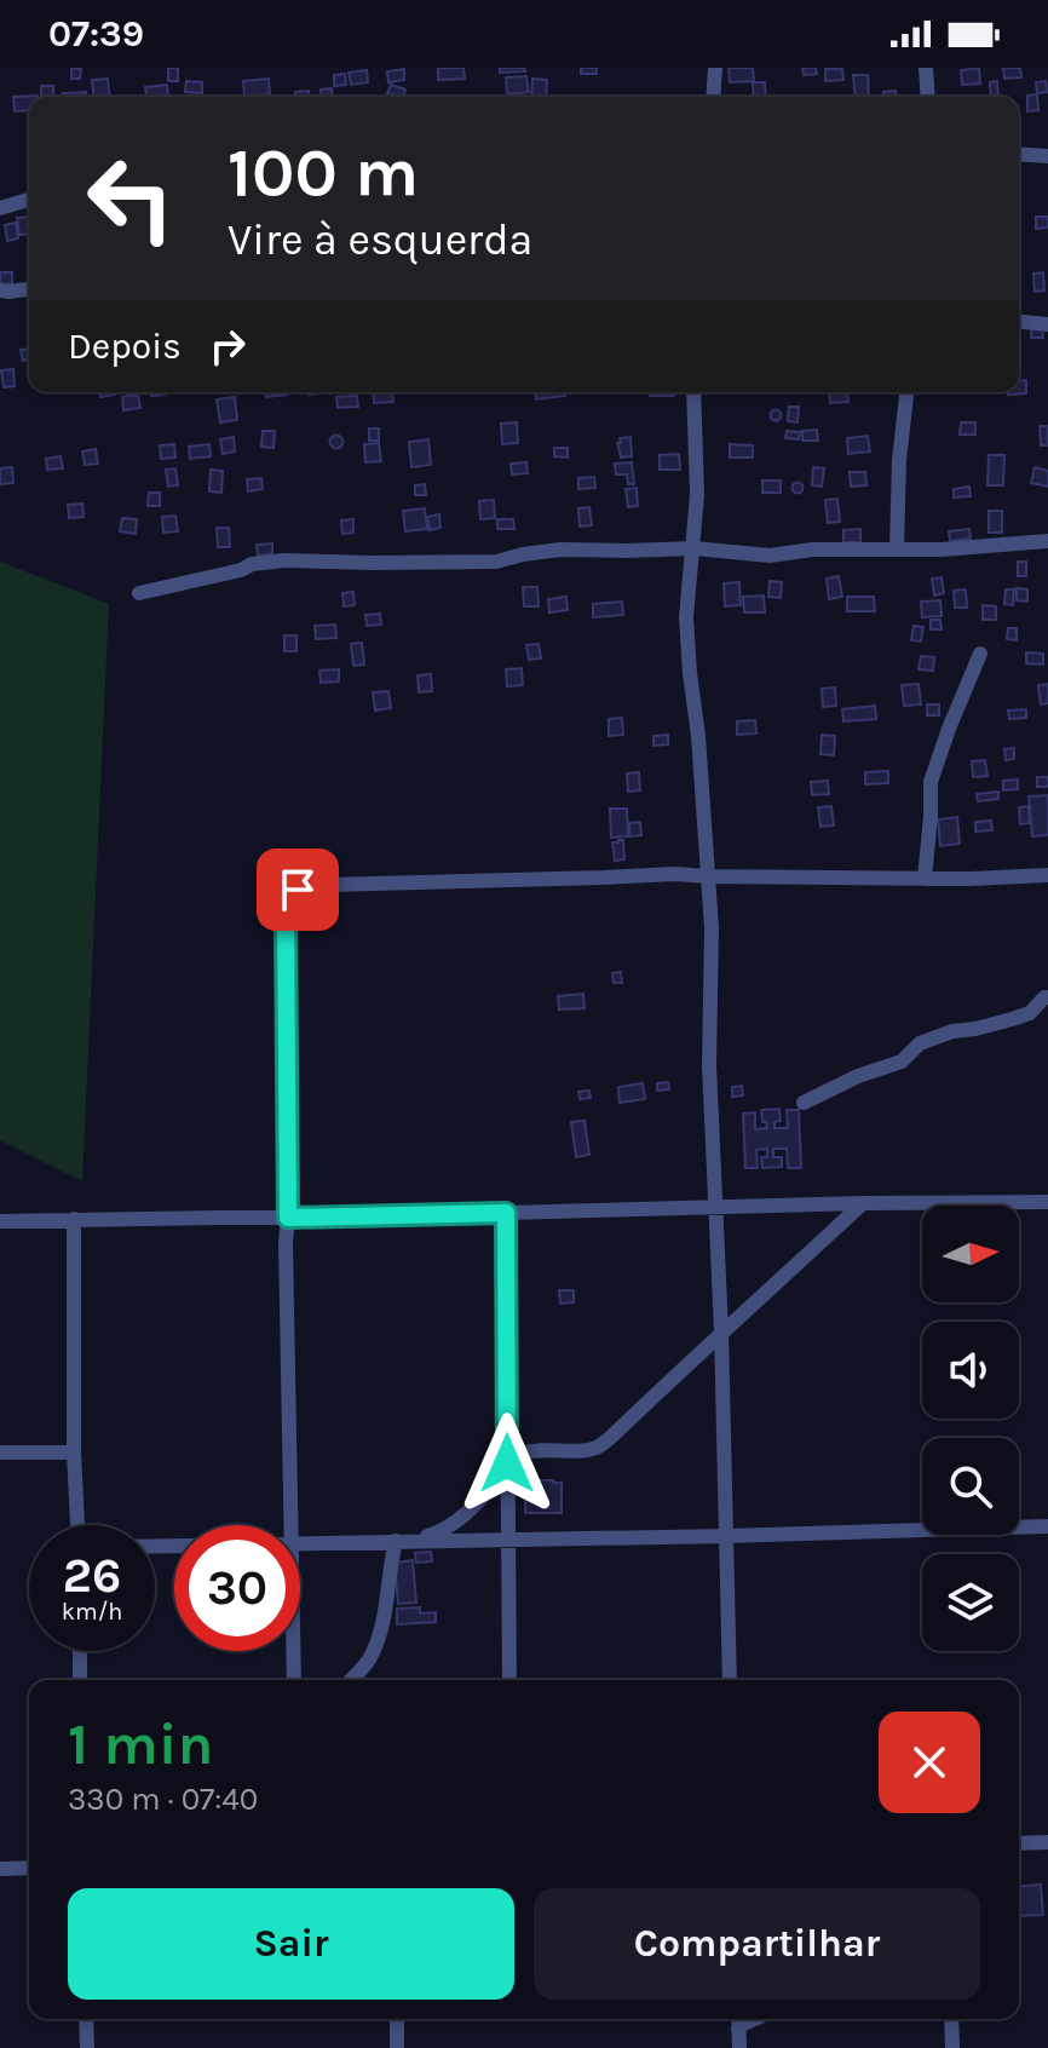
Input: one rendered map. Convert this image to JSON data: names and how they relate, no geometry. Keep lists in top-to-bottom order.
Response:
{
  "north": "right",
  "page": {
    "status": "07:39",
    "turn": ["100 m", "Vire à esquerda"],
    "then": "Depois",
    "speed": "26 km/h",
    "limit": "30",
    "heading": ["1 min", "330 m · 07:40"],
    "buttons": ["Sair", "Compartilhar"]
  }
}
